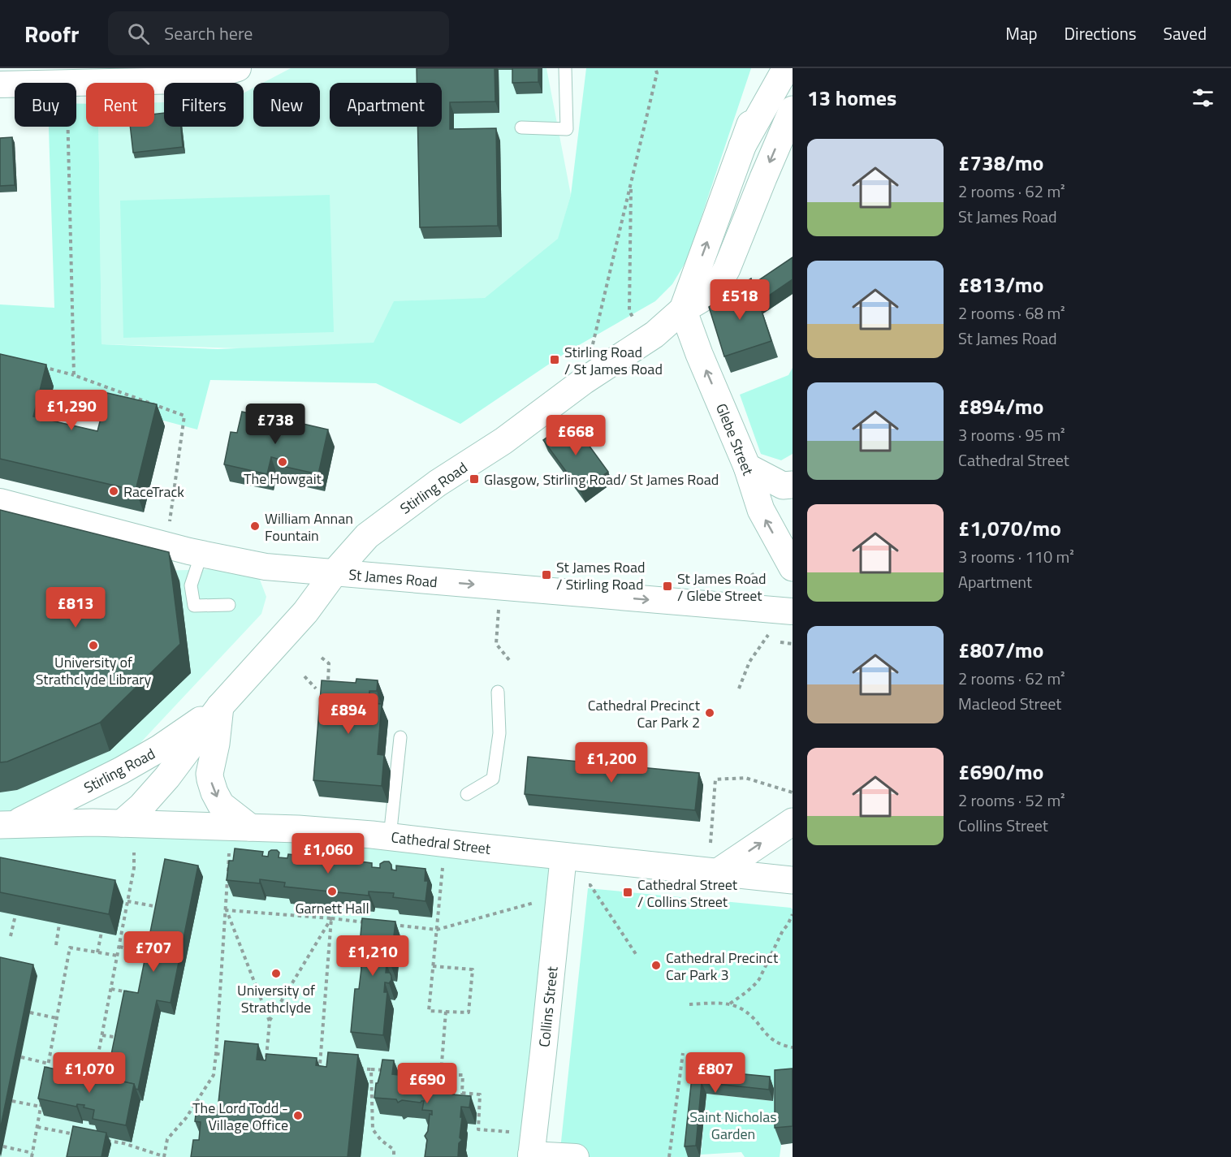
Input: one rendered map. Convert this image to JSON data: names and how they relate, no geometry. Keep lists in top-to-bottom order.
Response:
{
  "streets": {
    "main road": ["Glebe Street", "Stirling Road", "Cathedral Street"],
    "street": ["St James Road", "Collins Street"]
  },
  "crossings": [
    ["Glebe Street", "Stirling Road"],
    ["Stirling Road", "St James Road"],
    ["Stirling Road", "Cathedral Street"],
    ["Cathedral Street", "Collins Street"]
  ],
  "one_way": ["Glebe Street", "St James Road"],
  "parks": ["Saint Nicholas Garden"],
  "places": {
    "transit": [
      "Stirling Road / St James Road",
      "Glasgow, Stirling Road/ St James Road",
      "St James Road / Stirling Road",
      "St James Road / Glebe Street",
      "Cathedral Street / Collins Street"
    ],
    "other": [
      "The Howgait",
      "RaceTrack",
      "William Annan Fountain",
      "University of Strathclyde Library",
      "Cathedral Precinct Car Park 2",
      "Garnett Hall",
      "Cathedral Precinct Car Park 3",
      "University of Strathclyde",
      "The Lord Todd - Village Office"
    ]
  },
  "page": {
    "header": "Roofr",
    "search": "Search here",
    "nav": ["Map", "Directions", "Saved"],
    "heading": "13 homes",
    "chip": [
      "Buy",
      "Rent",
      "Filters",
      "New",
      "Apartment"
    ],
    "list": [
      {
        "name": "£738/mo",
        "note": "2 rooms · 62 m² · St James Road"
      },
      {
        "name": "£813/mo",
        "note": "2 rooms · 68 m² · St James Road"
      },
      {
        "name": "£894/mo",
        "note": "3 rooms · 95 m² · Cathedral Street"
      },
      {
        "name": "£1,070/mo",
        "note": "3 rooms · 110 m² · Apartment"
      },
      {
        "name": "£807/mo",
        "note": "2 rooms · 62 m² · Macleod Street"
      },
      {
        "name": "£690/mo",
        "note": "2 rooms · 52 m² · Collins Street"
      }
    ],
    "price": [
      "£518",
      "£1,290",
      "£738",
      "£668",
      "£813",
      "£894",
      "£1,200",
      "£1,060",
      "£707",
      "£1,210",
      "£1,070",
      "£807",
      "£690"
    ]
  }
}
